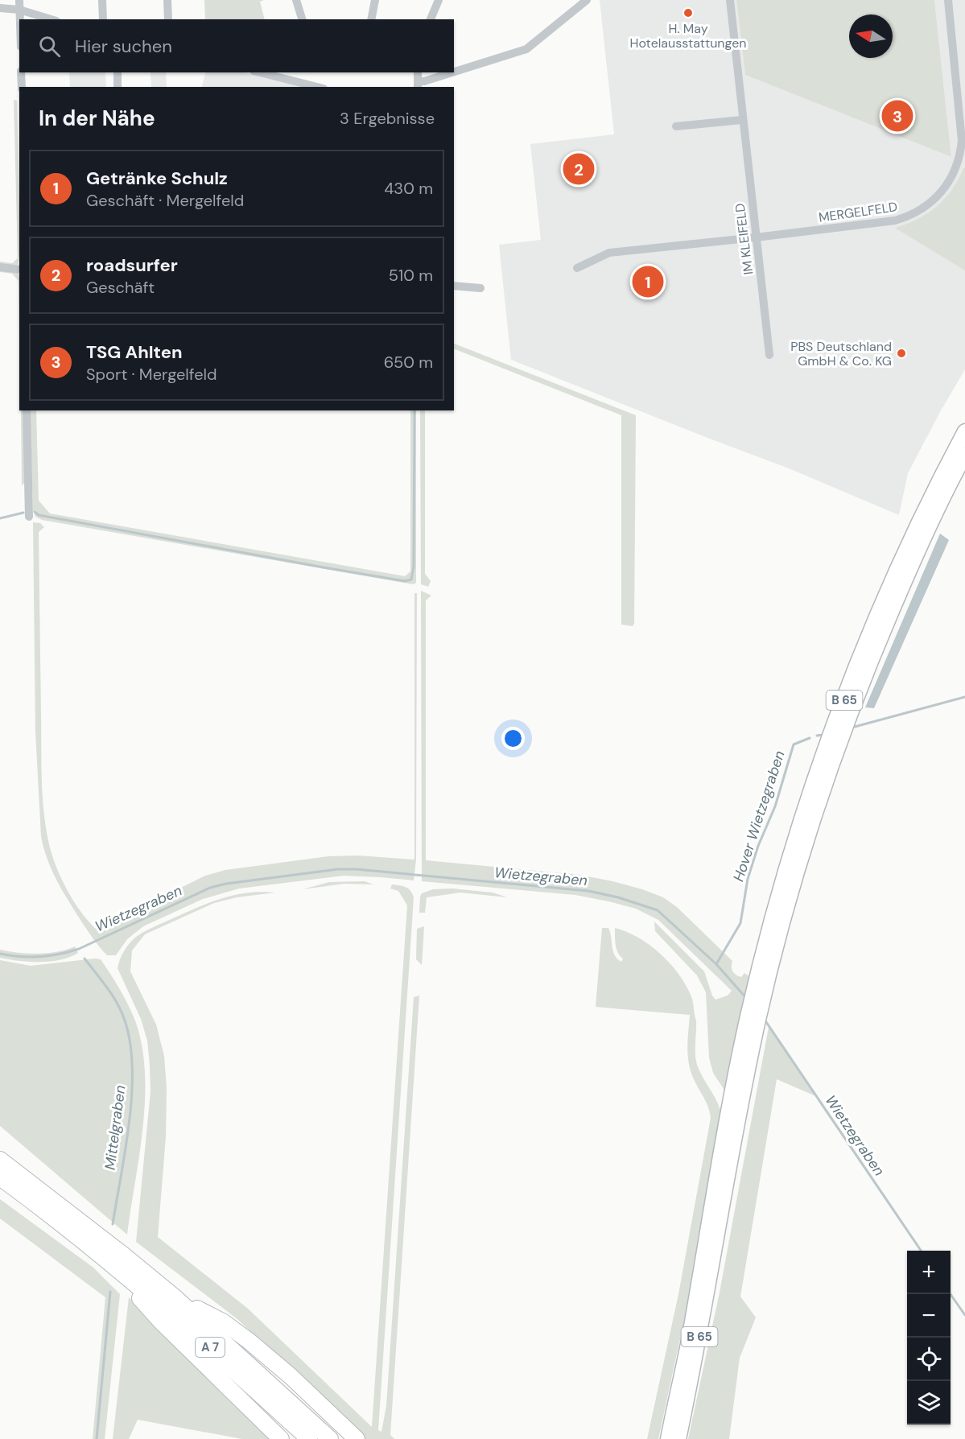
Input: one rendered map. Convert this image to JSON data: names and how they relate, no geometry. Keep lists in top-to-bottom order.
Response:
{
  "streets": {
    "highway": ["B 65", "A 7"],
    "street": ["MERGELFELD", "IM KLEIFELD"]
  },
  "crossings": [
    ["MERGELFELD", "IM KLEIFELD"]
  ],
  "water": ["Hover Wietzegraben", "Wietzegraben", "Mittelgraben"],
  "places": ["H. May Hotelausstattungen", "PBS Deutschland GmbH & Co. KG"],
  "north": "left",
  "page": {
    "search": "Hier suchen",
    "heading": ["In der Nähe", "3 Ergebnisse"],
    "pins": ["3", "2", "1"],
    "list": [
      {
        "mark": "1",
        "name": "Getränke Schulz",
        "note": "Geschäft · Mergelfeld",
        "value": "430 m"
      },
      {
        "mark": "2",
        "name": "roadsurfer",
        "note": "Geschäft",
        "value": "510 m"
      },
      {
        "mark": "3",
        "name": "TSG Ahlten",
        "note": "Sport · Mergelfeld",
        "value": "650 m"
      }
    ],
    "map_buttons": ["+", "−"]
  }
}
